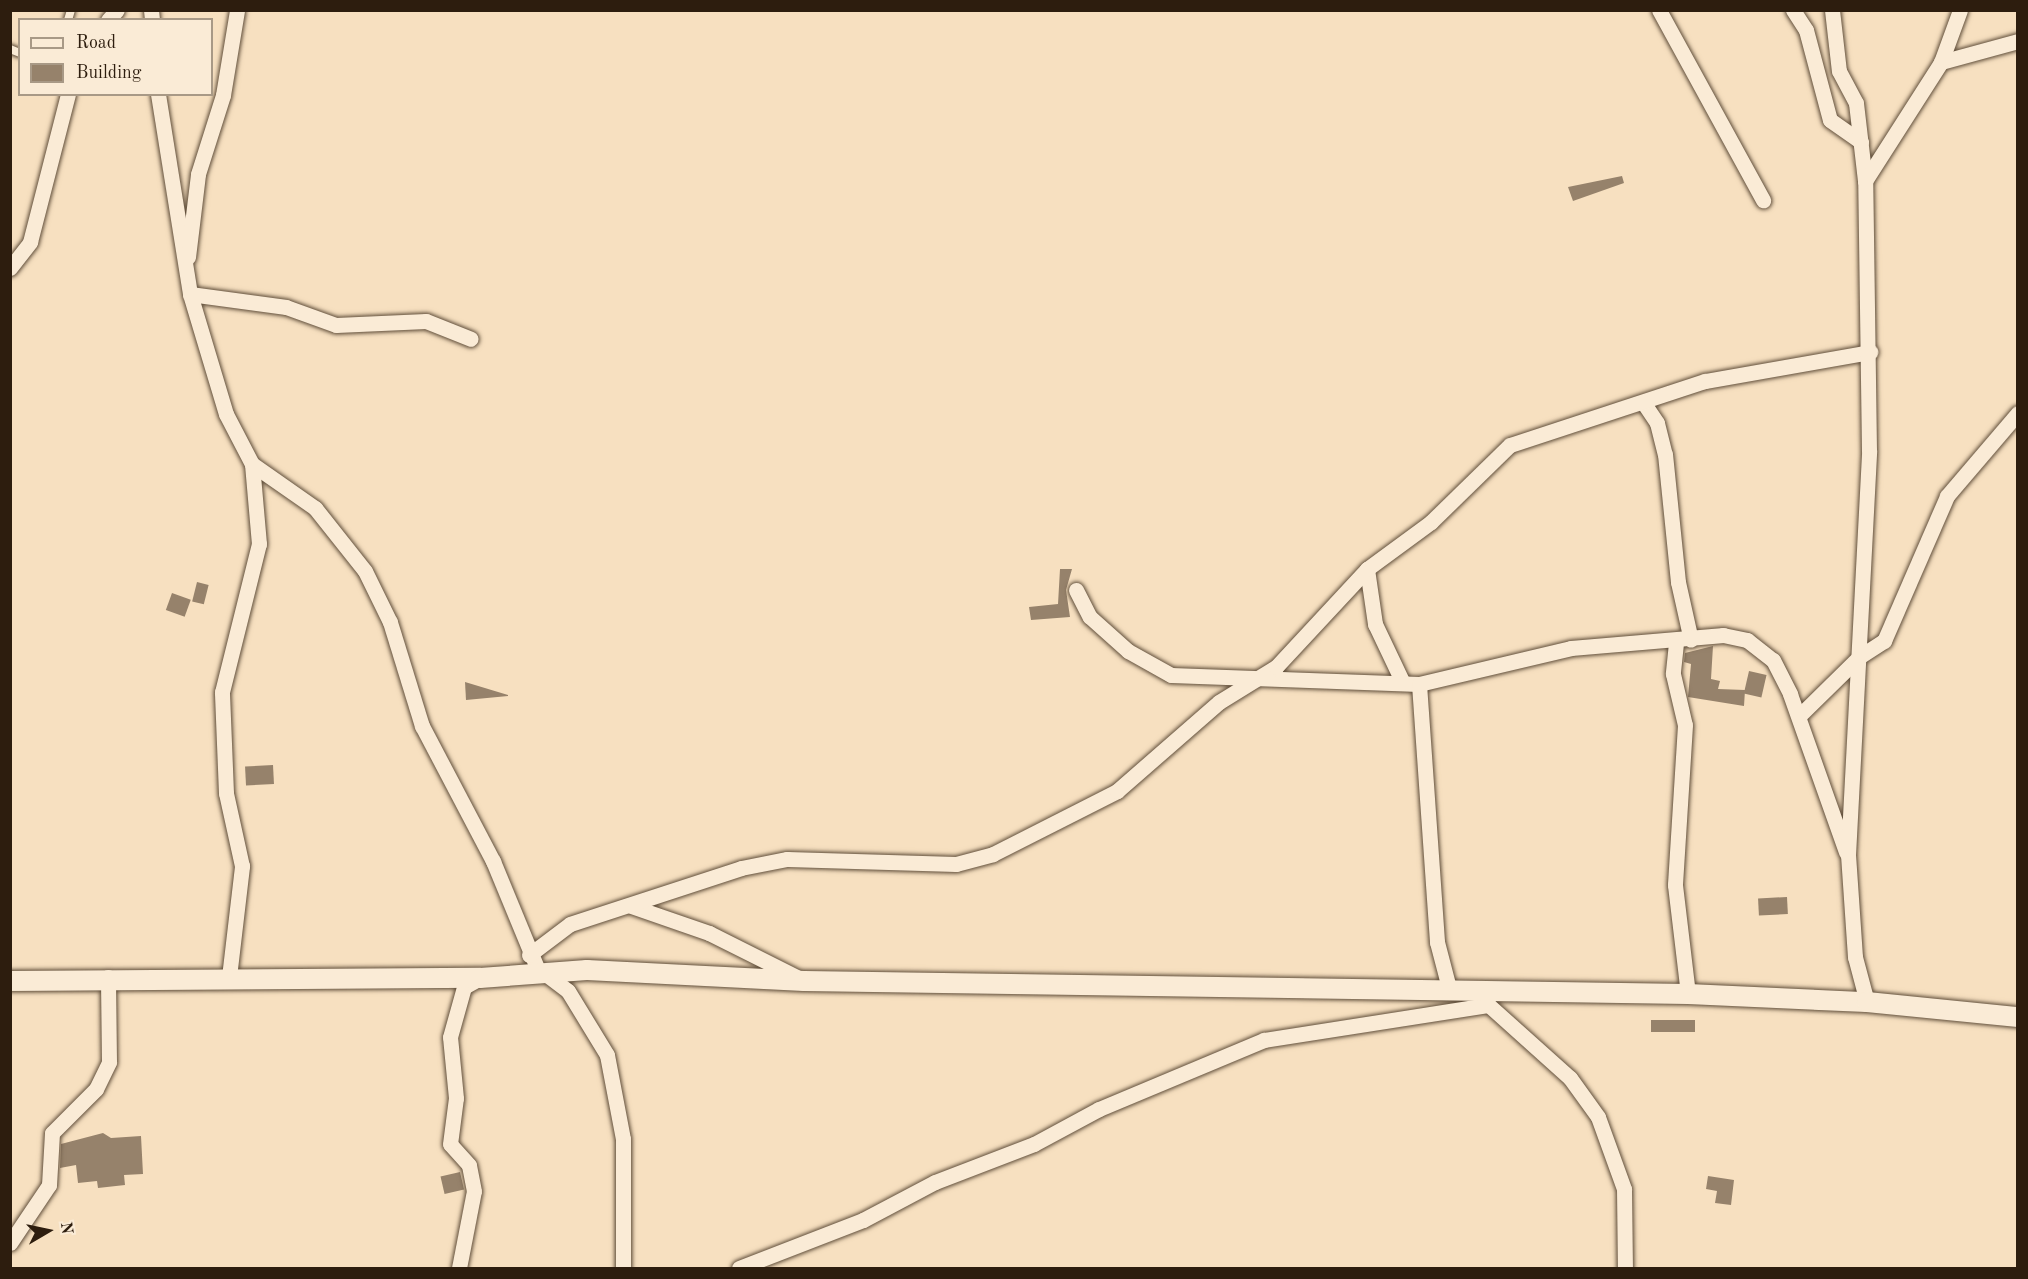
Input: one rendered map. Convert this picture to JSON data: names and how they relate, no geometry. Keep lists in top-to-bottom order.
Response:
{
  "legend": ["Road", "Building"],
  "north": "right"
}
